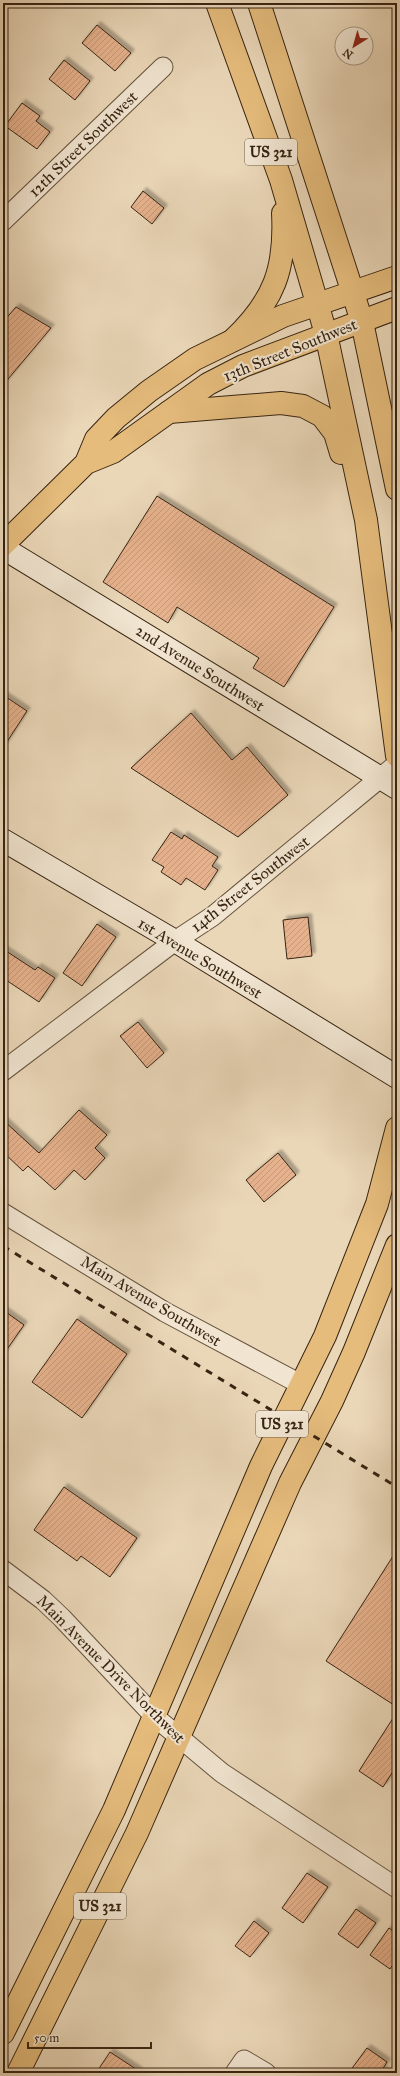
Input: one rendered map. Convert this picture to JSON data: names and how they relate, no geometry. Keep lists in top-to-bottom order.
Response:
{
  "streets": {
    "main road": [
      "US 321",
      "13th Street Southwest",
      "2nd Avenue Southwest",
      "1st Avenue Southwest"
    ],
    "street": [
      "12th Street Southwest",
      "14th Street Southwest",
      "Main Avenue Southwest",
      "Main Avenue Drive Northwest"
    ]
  },
  "crossings": [
    ["US 321", "13th Street Southwest"],
    ["US 321", "Main Avenue Southwest"],
    ["US 321", "Main Avenue Drive Northwest"],
    ["13th Street Southwest", "2nd Avenue Southwest"],
    ["2nd Avenue Southwest", "14th Street Southwest"],
    ["14th Street Southwest", "1st Avenue Southwest"]
  ],
  "scale_bar": "50 m",
  "north": "bottom left"
}
